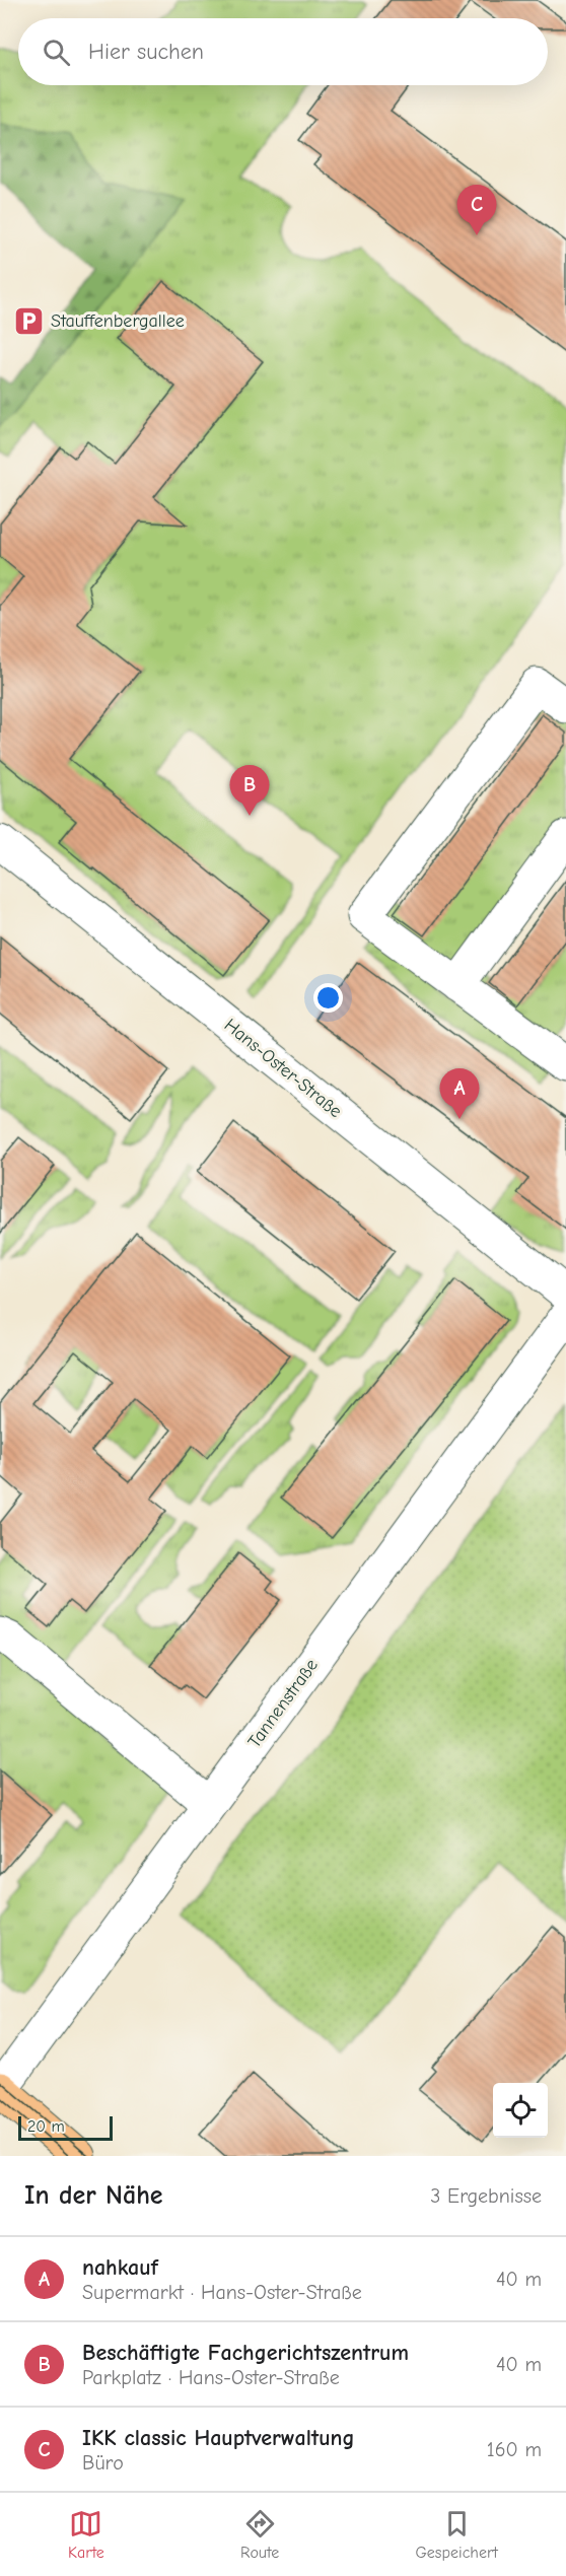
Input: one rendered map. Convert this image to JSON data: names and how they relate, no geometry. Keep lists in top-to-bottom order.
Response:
{
  "streets": {
    "street": ["Hans-Oster-Straße", "Tannenstraße"]
  },
  "places": {
    "parking": ["Stauffenbergallee"]
  },
  "scale_bar": "20 m",
  "page": {
    "search": "Hier suchen",
    "pins": ["C", "B", "A"],
    "scale": "20 m",
    "heading": ["In der Nähe", "3 Ergebnisse"],
    "list": [
      {
        "mark": "A",
        "name": "nahkauf",
        "note": "Supermarkt · Hans-Oster-Straße",
        "value": "40 m"
      },
      {
        "mark": "B",
        "name": "Beschäftigte Fachgerichtszentrum",
        "note": "Parkplatz · Hans-Oster-Straße",
        "value": "40 m"
      },
      {
        "mark": "C",
        "name": "IKK classic Hauptverwaltung",
        "note": "Büro",
        "value": "160 m"
      }
    ],
    "nav": ["Karte", "Route", "Gespeichert"]
  }
}
